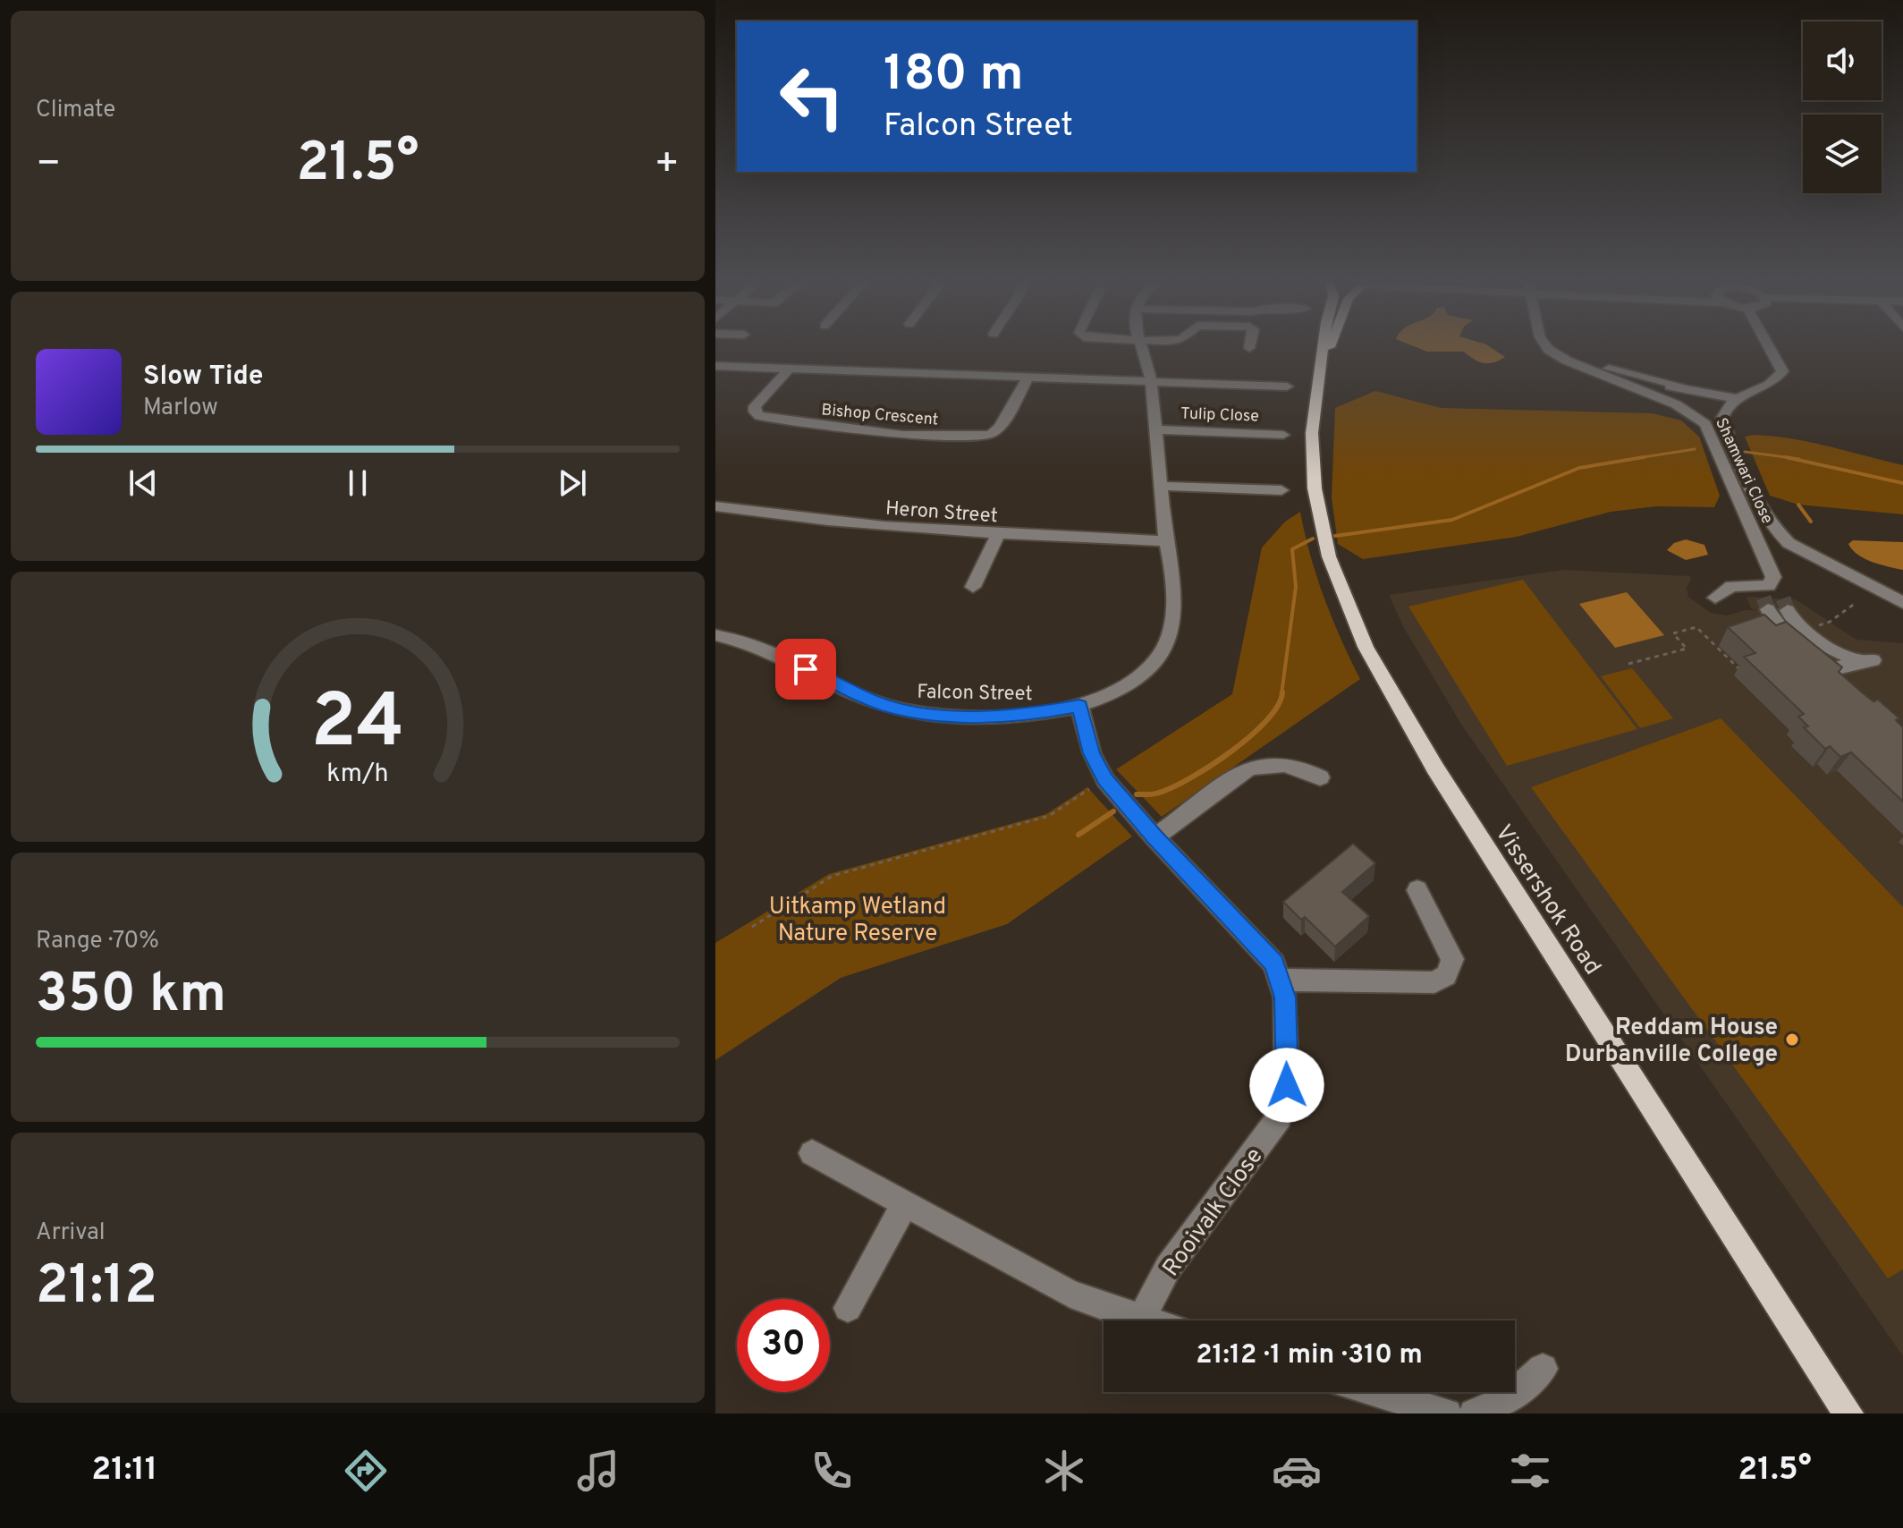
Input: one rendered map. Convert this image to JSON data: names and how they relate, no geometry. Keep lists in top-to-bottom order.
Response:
{
  "streets": {
    "main road": ["Vissershok Road"],
    "street": [
      "Bishop Crescent",
      "Tulip Close",
      "Shamwari Close",
      "Heron Street",
      "Falcon Street",
      "Rooivalk Close"
    ]
  },
  "crossings": [
    ["Tulip Close", "Falcon Street"],
    ["Heron Street", "Falcon Street"]
  ],
  "parks": ["Uitkamp Wetland Nature Reserve"],
  "places": ["Reddam House Durbanville College"],
  "page": {
    "tile": [
      "Climate",
      ["Range · 70%", "350 km"],
      ["Arrival", "21:12"]
    ],
    "turn": ["180 m", "Falcon Street"],
    "heat": ["−", "21.5°", "+"],
    "song": ["Slow Tide", "Marlow"],
    "limit": "30",
    "trip": "21:12 · 1 min · 310 m",
    "tabs": ["21:11", "21.5°"],
    "gauge": ["24", "km/h"]
  }
}
